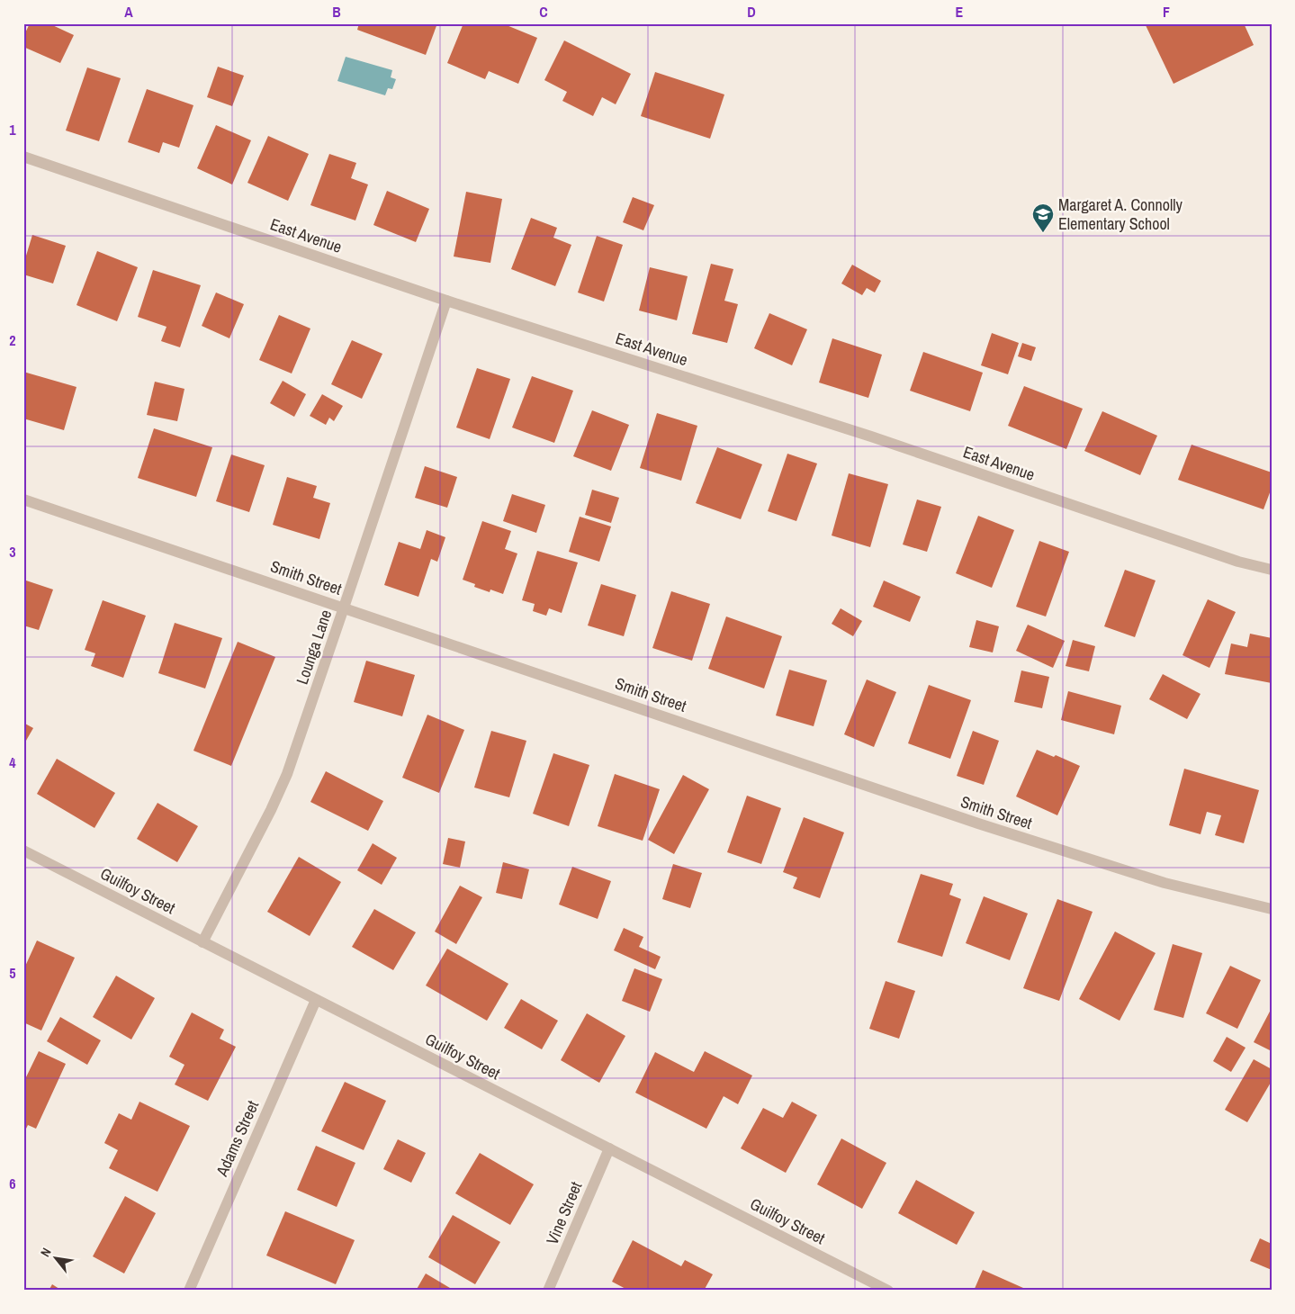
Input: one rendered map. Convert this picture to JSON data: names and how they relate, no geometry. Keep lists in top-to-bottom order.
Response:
{
  "streets": {
    "street": [
      "East Avenue",
      "Smith Street",
      "Lounga Lane",
      "Guilfoy Street",
      "Adams Street",
      "Vine Street"
    ]
  },
  "crossings": [
    ["East Avenue", "Lounga Lane"],
    ["Smith Street", "Lounga Lane"],
    ["Lounga Lane", "Guilfoy Street"],
    ["Guilfoy Street", "Adams Street"],
    ["Guilfoy Street", "Vine Street"]
  ],
  "places": {
    "school or university": ["Margaret A. Connolly Elementary School"]
  },
  "north": "top left",
  "grid": {
    "columns": [
      "A",
      "B",
      "C",
      "D",
      "E",
      "F"
    ],
    "rows": [
      "1",
      "2",
      "3",
      "4",
      "5",
      "6"
    ]
  }
}
